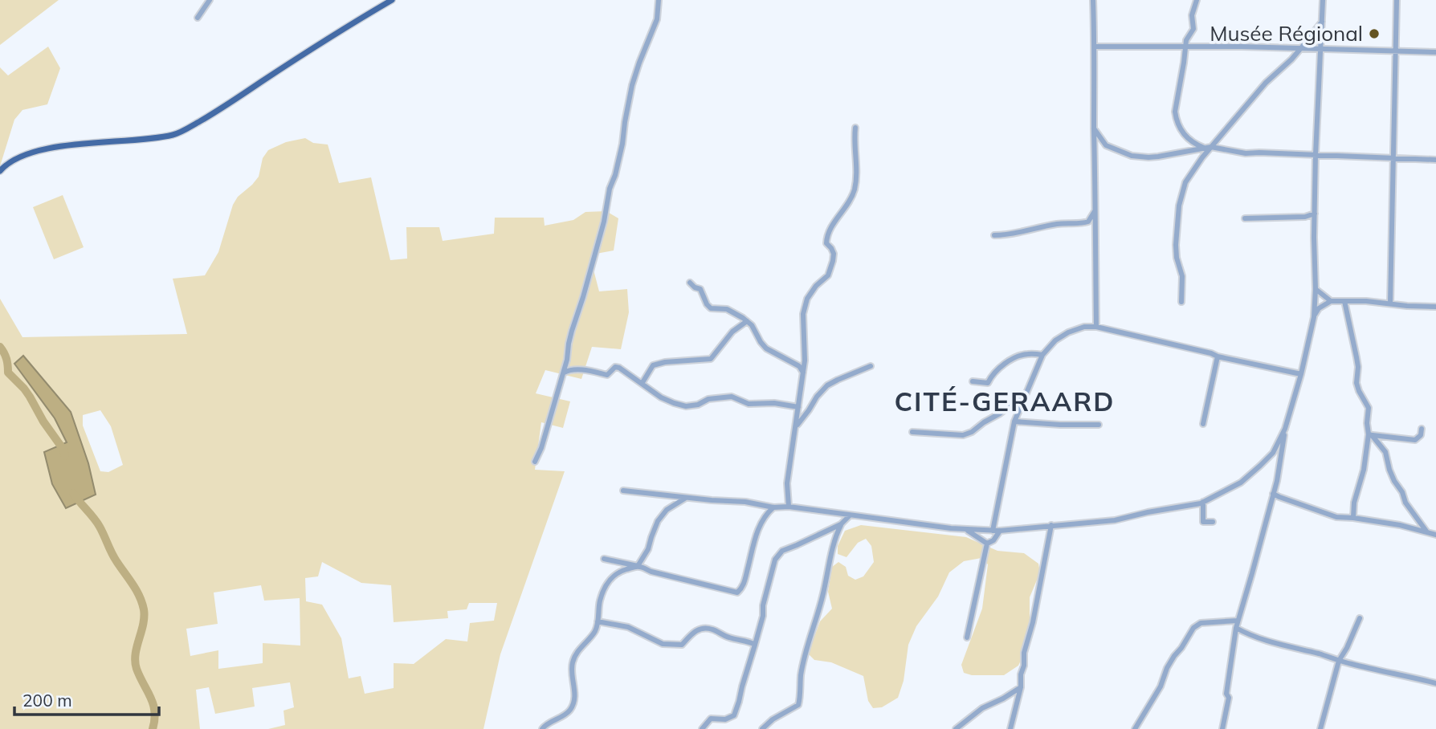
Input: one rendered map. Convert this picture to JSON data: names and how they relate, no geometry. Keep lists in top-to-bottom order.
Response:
{
  "districts": ["CITÉ-GERAARD"],
  "places": ["Musée Régional"],
  "scale_bar": "200 m"
}
